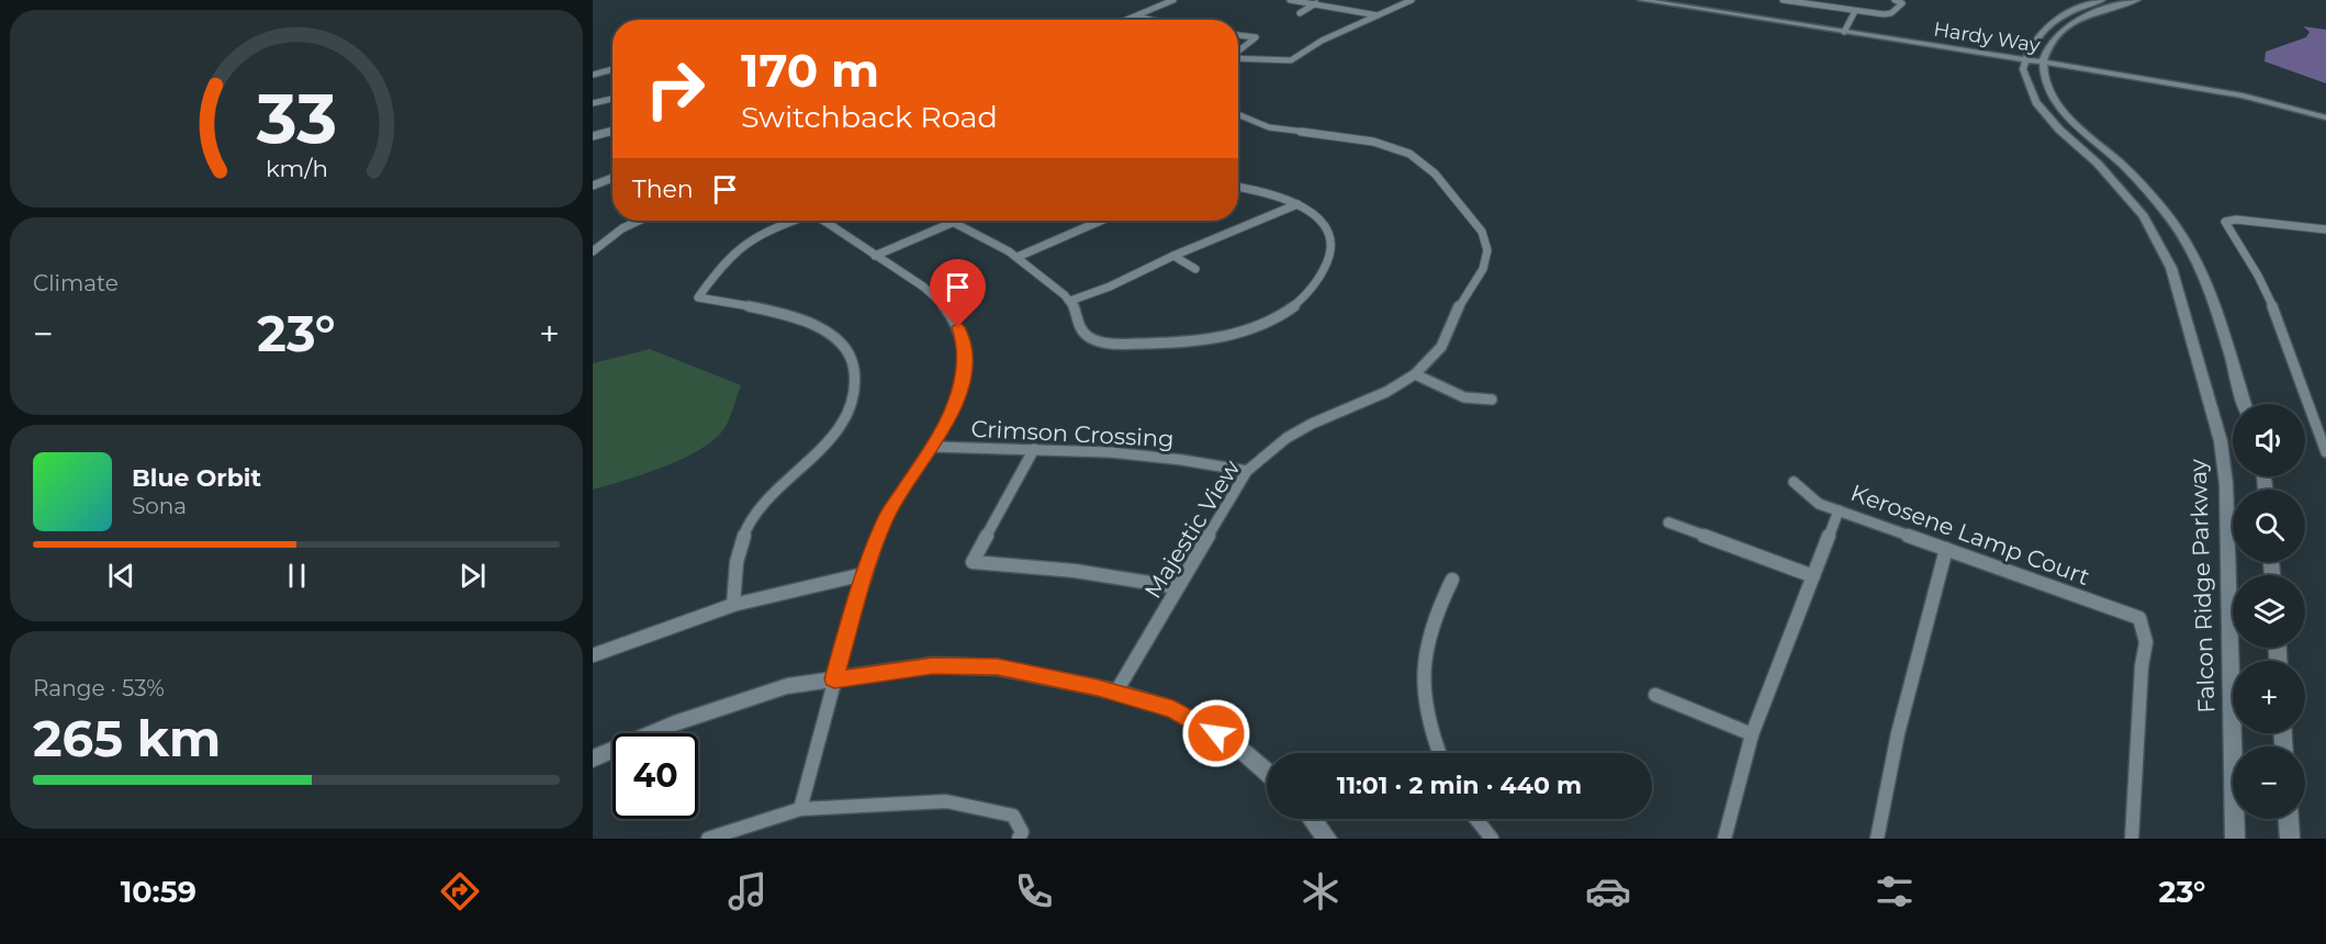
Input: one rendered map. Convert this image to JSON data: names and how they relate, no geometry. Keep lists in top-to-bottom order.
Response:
{
  "streets": {
    "street": [
      "Hardy Way",
      "Crimson Crossing",
      "Majestic View",
      "Kerosene Lamp Court",
      "Falcon Ridge Parkway"
    ]
  },
  "crossings": [
    ["Hardy Way", "Falcon Ridge Parkway"],
    ["Crimson Crossing", "Majestic View"]
  ],
  "page": {
    "turn": ["170 m", "Switchback Road"],
    "then": "Then",
    "tile": [
      "Climate",
      ["Range · 53%", "265 km"]
    ],
    "heat": ["−", "23°", "+"],
    "map_buttons": ["+", "−"],
    "song": ["Blue Orbit", "Sona"],
    "limit": "40",
    "trip": "11:01 · 2 min · 440 m",
    "tabs": ["10:59", "23°"],
    "gauge": ["33", "km/h"]
  }
}
